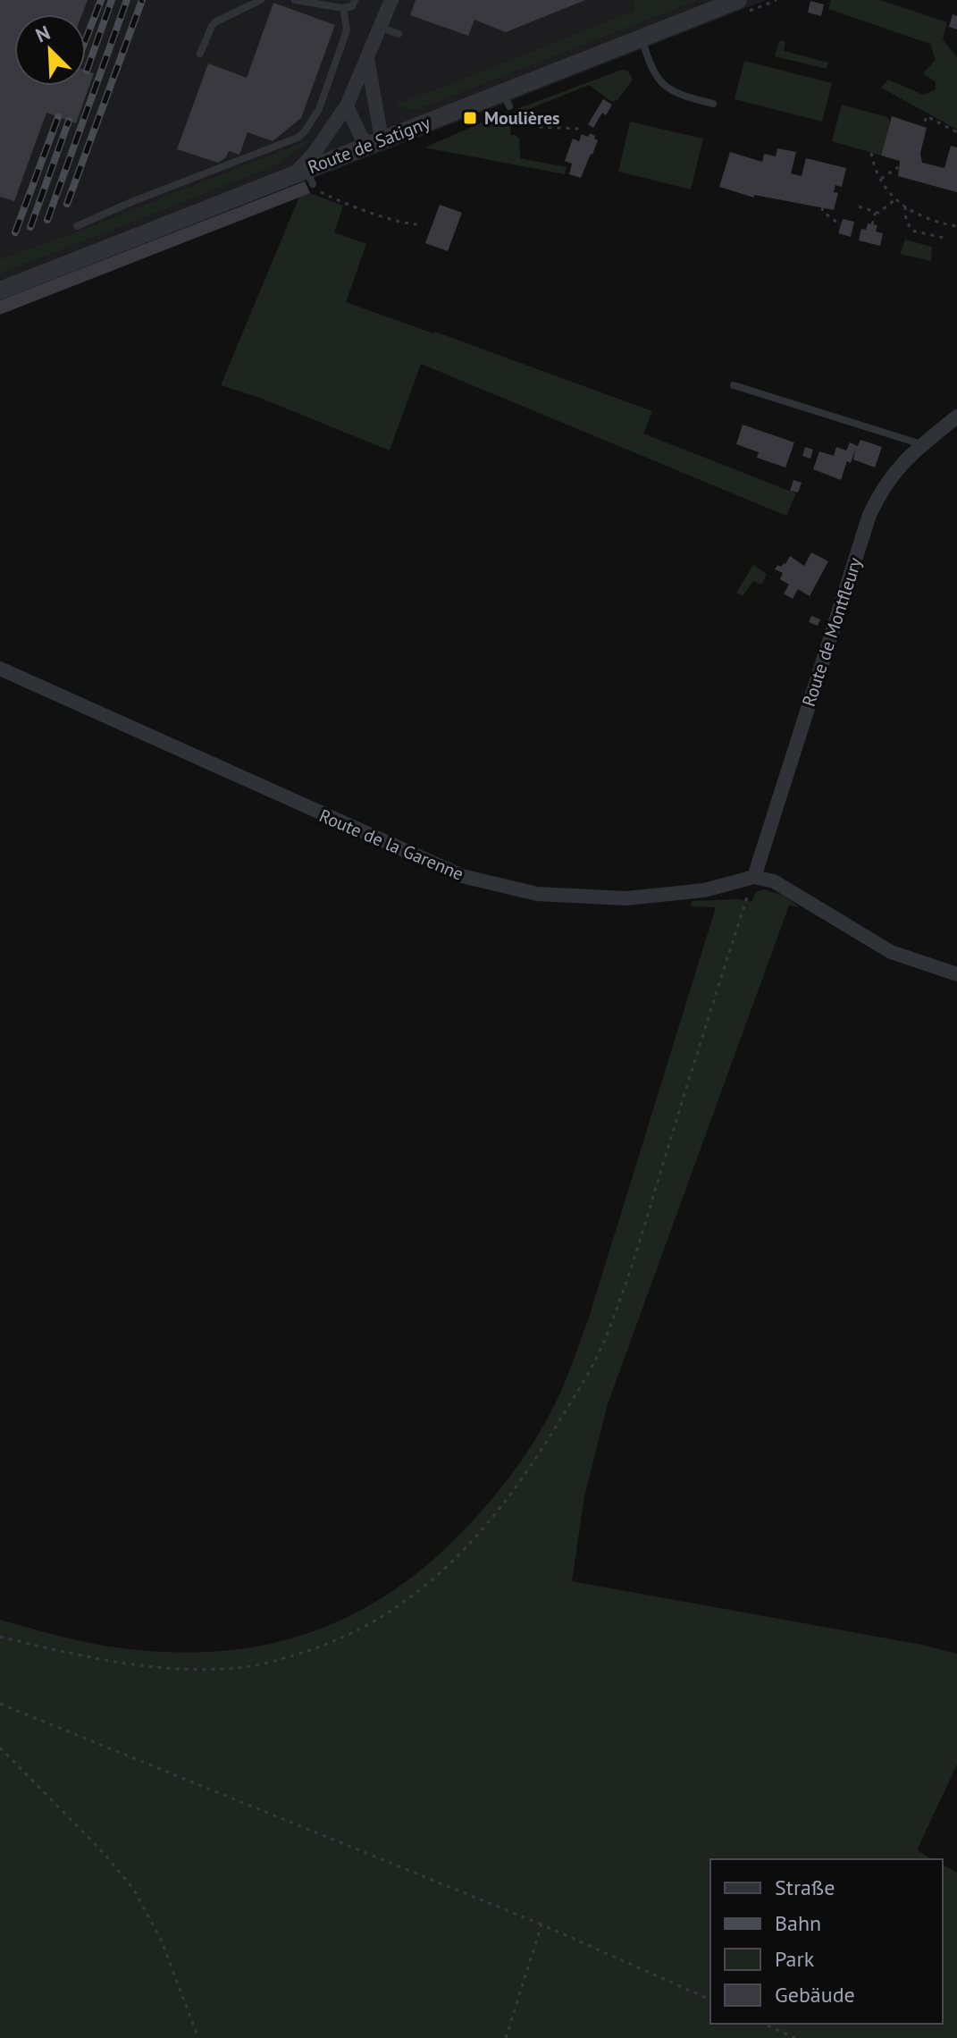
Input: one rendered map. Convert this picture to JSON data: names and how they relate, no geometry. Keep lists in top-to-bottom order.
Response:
{
  "streets": {
    "street": ["Route de Satigny", "Route de Montfleury", "Route de la Garenne"]
  },
  "crossings": [
    ["Route de Montfleury", "Route de la Garenne"]
  ],
  "places": {
    "transit": ["Moulières"]
  },
  "legend": [
    "Straße",
    "Bahn",
    "Park",
    "Gebäude"
  ],
  "north": "top left"
}
